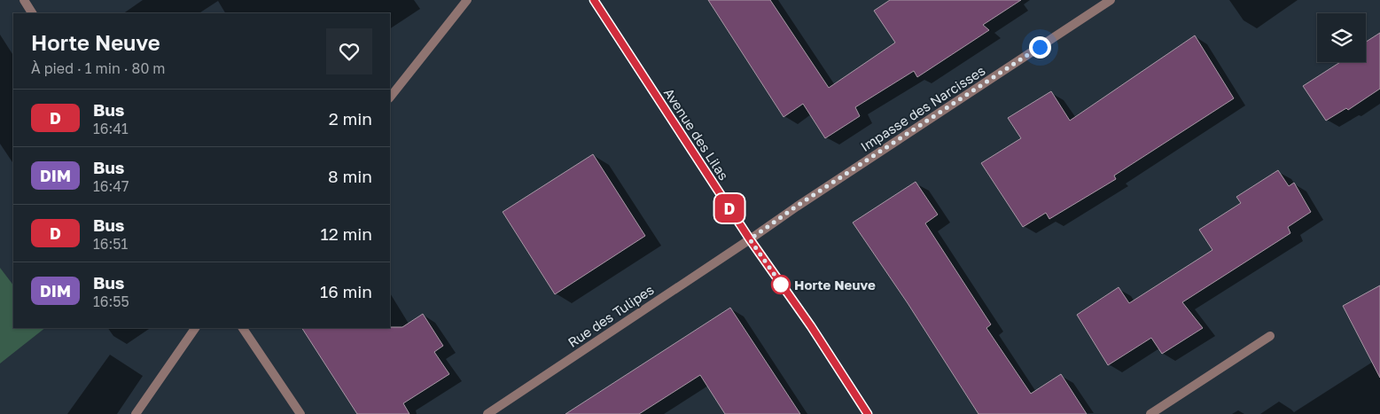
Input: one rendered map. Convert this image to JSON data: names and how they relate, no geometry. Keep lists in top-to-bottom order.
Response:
{
  "streets": {
    "street": ["Impasse des Narcisses", "Avenue des Lilas", "Rue des Tulipes"]
  },
  "crossings": [
    ["Impasse des Narcisses", "Avenue des Lilas"],
    ["Impasse des Narcisses", "Rue des Tulipes"],
    ["Avenue des Lilas", "Rue des Tulipes"]
  ],
  "places": ["Horte Neuve"],
  "lines": ["bus line D"],
  "page": {
    "on_map": "D",
    "heading": ["Horte Neuve", "À pied · 1 min · 80 m"],
    "list": [
      {
        "mark": "D",
        "name": "Bus",
        "note": "16:41",
        "value": "2 min"
      },
      {
        "mark": "DIM",
        "name": "Bus",
        "note": "16:47",
        "value": "8 min"
      },
      {
        "mark": "D",
        "name": "Bus",
        "note": "16:51",
        "value": "12 min"
      },
      {
        "mark": "DIM",
        "name": "Bus",
        "note": "16:55",
        "value": "16 min"
      }
    ]
  }
}
